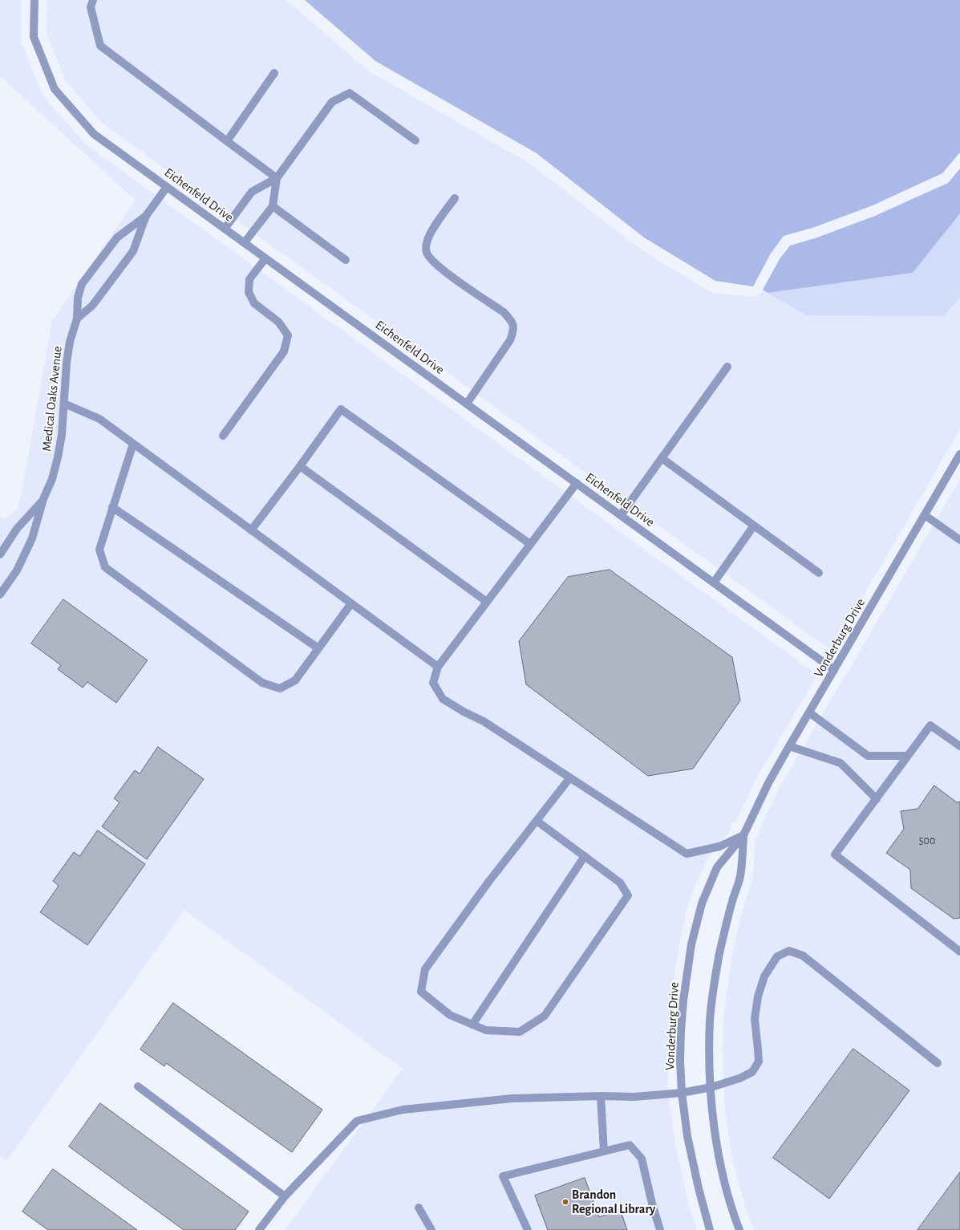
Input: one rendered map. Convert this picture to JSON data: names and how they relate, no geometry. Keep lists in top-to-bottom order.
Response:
{
  "streets": {
    "street": ["Eichenfeld Drive", "Medical Oaks Avenue", "Vonderburg Drive"]
  },
  "crossings": [
    ["Eichenfeld Drive", "Medical Oaks Avenue"],
    ["Eichenfeld Drive", "Vonderburg Drive"]
  ],
  "places": ["Brandon Regional Library"],
  "house_numbers": ["500"]
}
